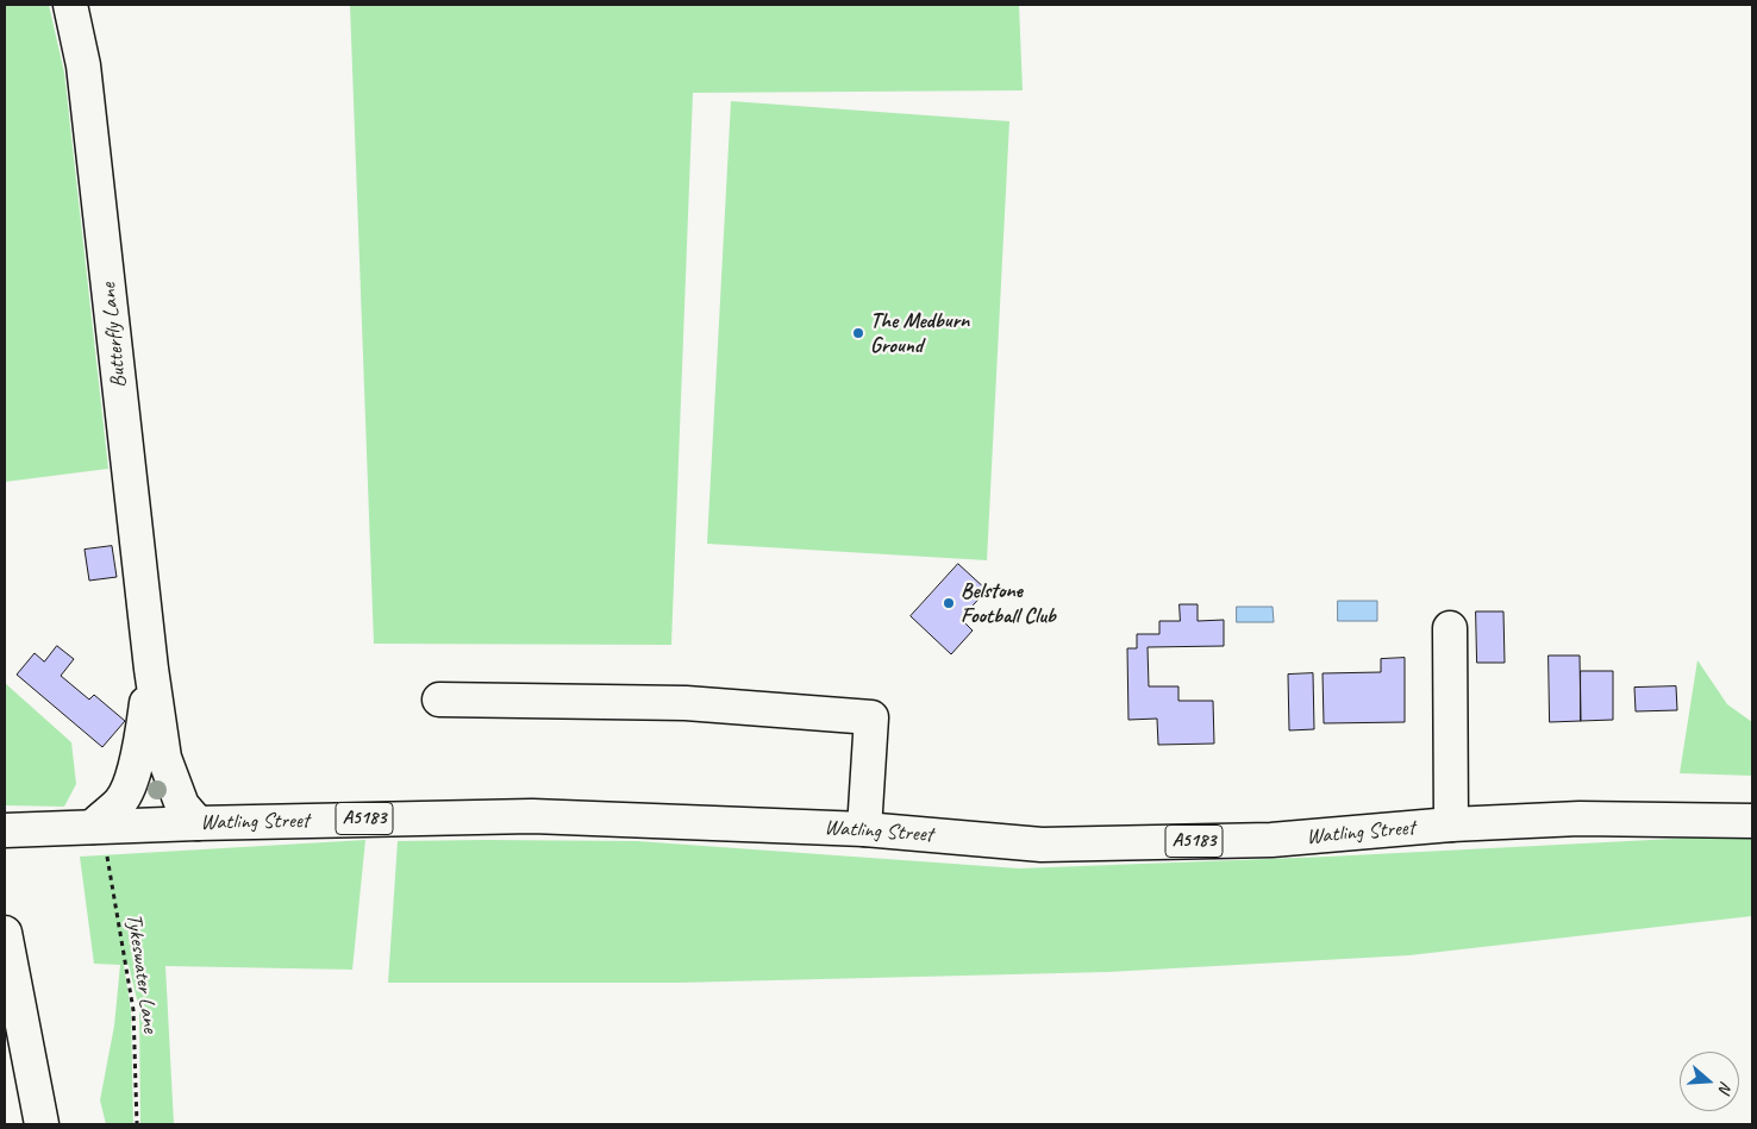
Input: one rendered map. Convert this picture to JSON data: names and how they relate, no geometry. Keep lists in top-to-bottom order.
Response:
{
  "streets": {
    "main road": ["Butterfly Lane", "A5183", "Watling Street"],
    "path": ["Tykeswater Lane"]
  },
  "crossings": [
    ["Butterfly Lane", "Watling Street"],
    ["Butterfly Lane", "Tykeswater Lane"],
    ["Watling Street", "Tykeswater Lane"]
  ],
  "places": ["The Medburn Ground", "Belstone Football Club"],
  "north": "right"
}
